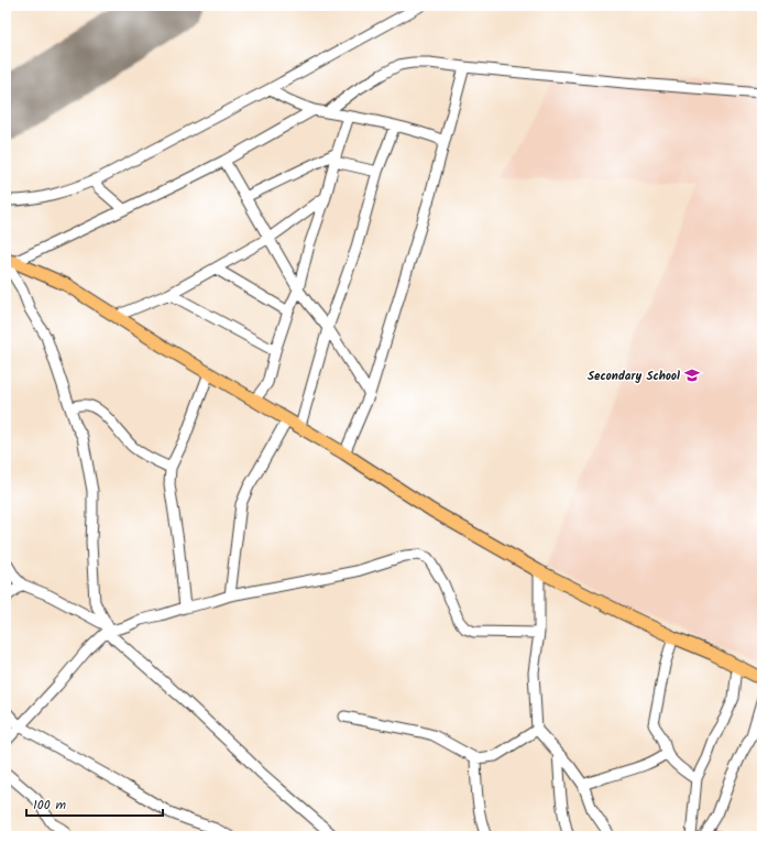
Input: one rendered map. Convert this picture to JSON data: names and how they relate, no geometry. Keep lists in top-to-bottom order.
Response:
{
  "places": {
    "school or university": ["Secondary School"]
  },
  "scale_bar": "100 m"
}
